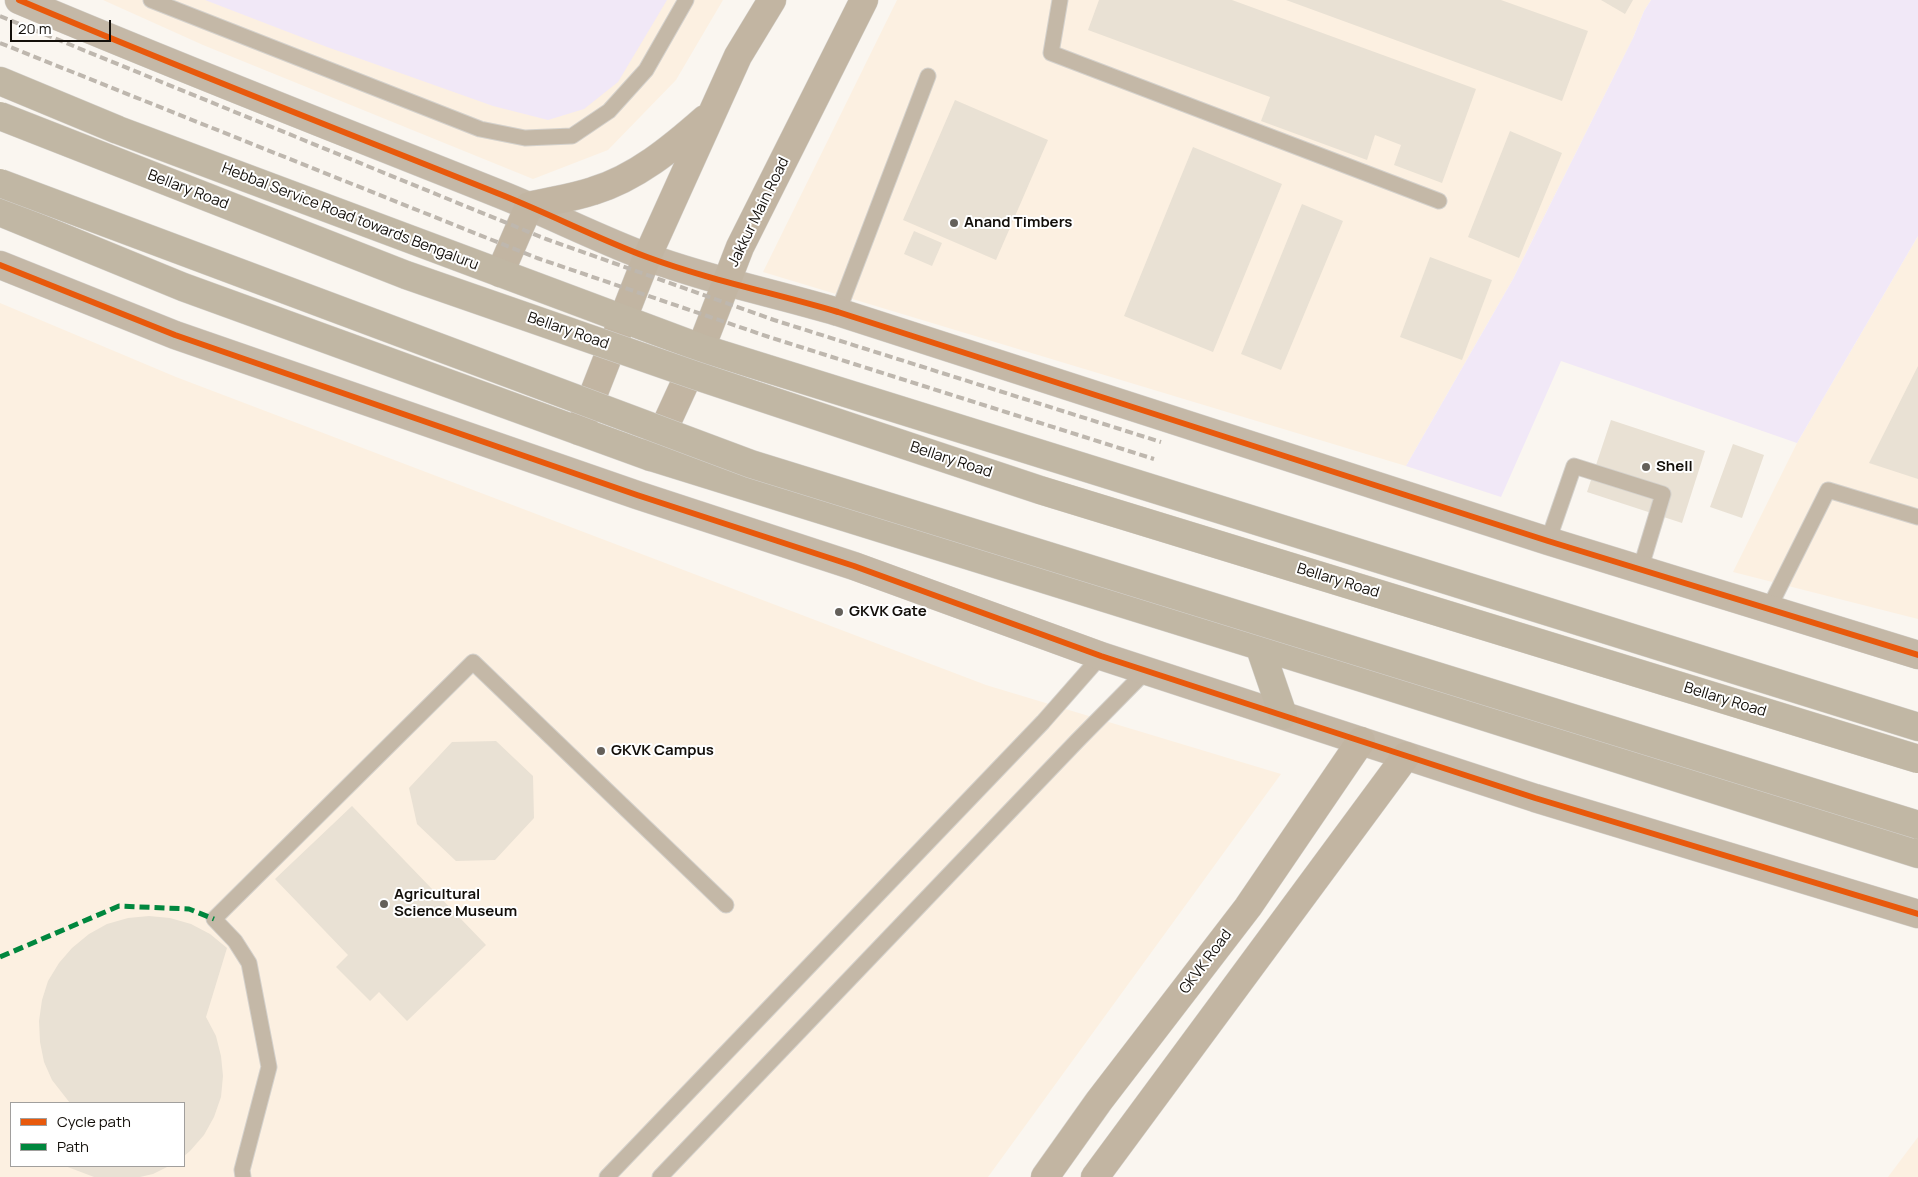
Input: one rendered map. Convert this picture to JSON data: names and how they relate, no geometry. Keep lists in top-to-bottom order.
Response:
{
  "streets": {
    "highway": ["Bellary Road", "Hebbal Service Road towards Bengaluru"],
    "main road": ["Jakkur Main Road", "GKVK Road"]
  },
  "crossings": [
    ["Bellary Road", "Jakkur Main Road"],
    ["Bellary Road", "Hebbal Service Road towards Bengaluru"],
    ["Jakkur Main Road", "Hebbal Service Road towards Bengaluru"]
  ],
  "places": [
    "Anand Timbers",
    "Shell",
    "GKVK Gate",
    "GKVK Campus",
    "Agricultural Science Museum"
  ],
  "legend": ["Cycle path", "Path"],
  "scale_bar": "20 m"
}
